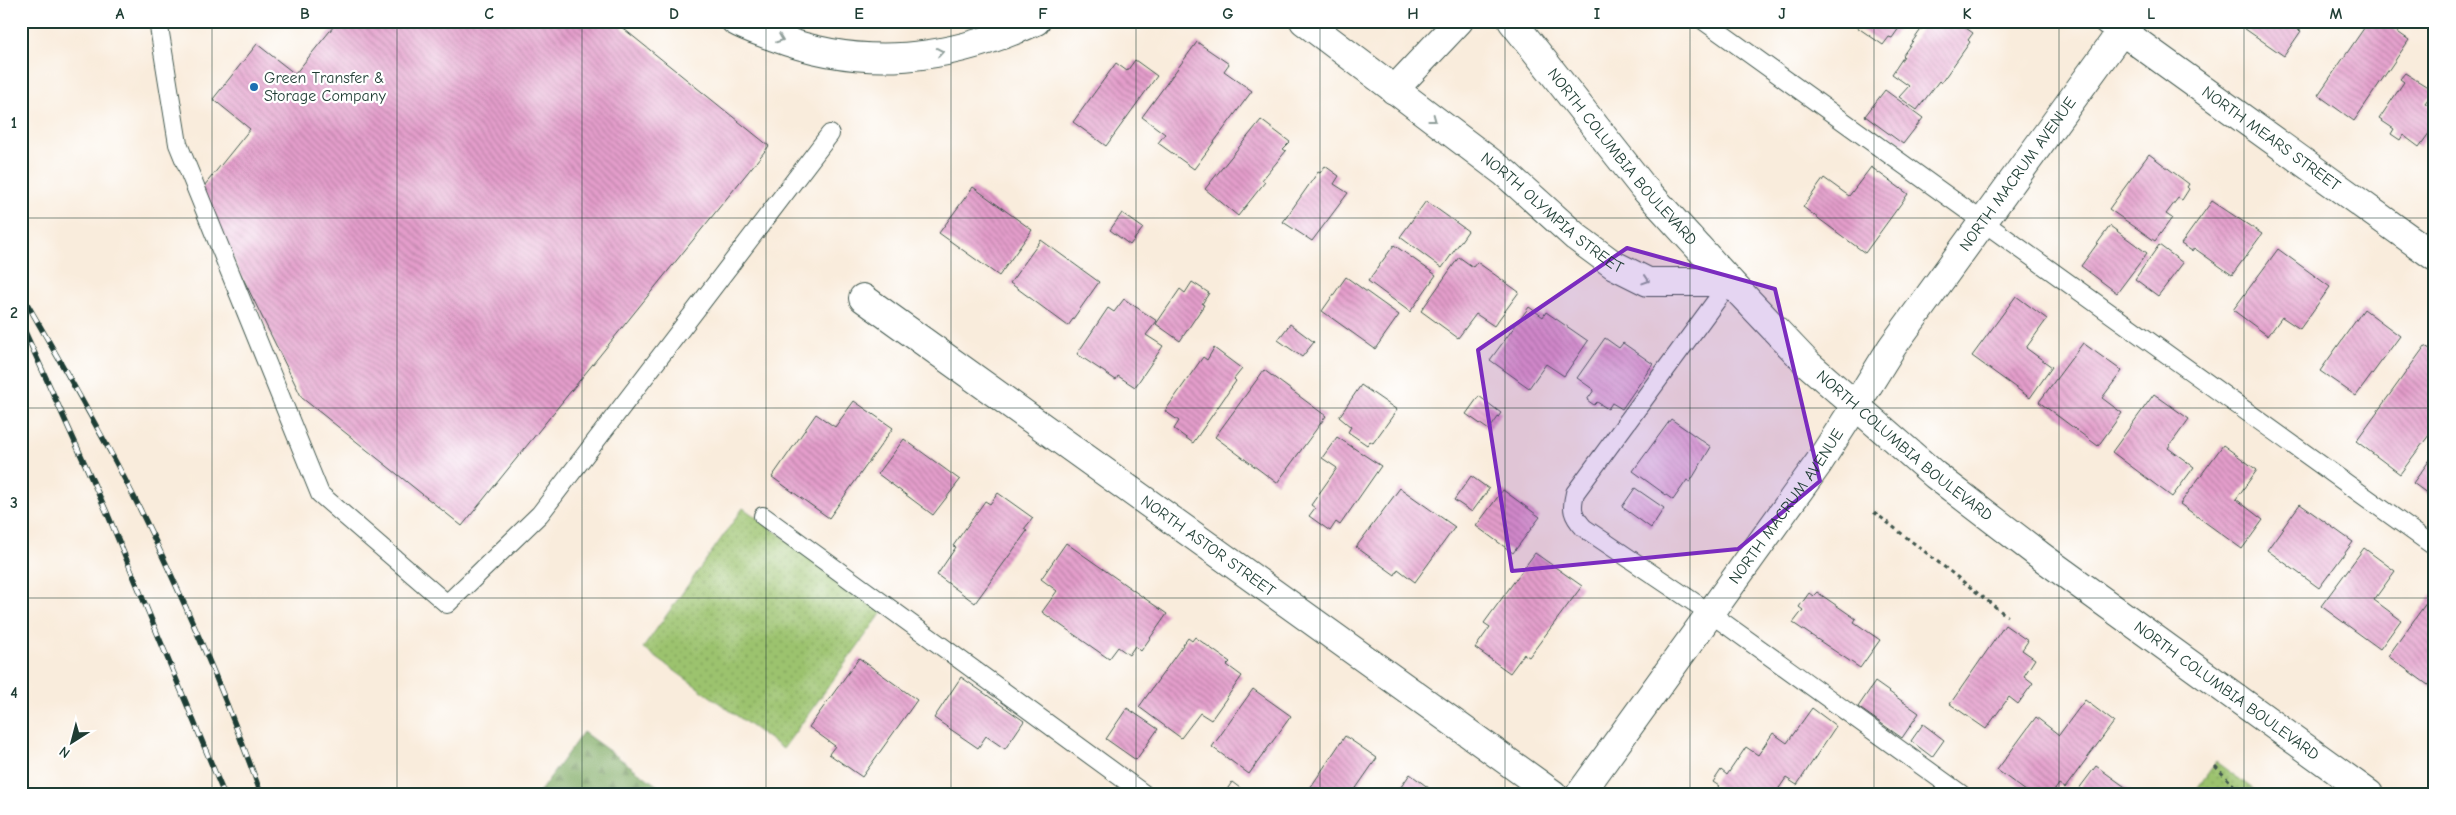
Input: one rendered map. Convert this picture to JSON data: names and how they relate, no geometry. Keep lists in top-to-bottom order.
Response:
{
  "streets": {
    "street": [
      "NORTH MEARS STREET",
      "NORTH COLUMBIA BOULEVARD",
      "NORTH MACRUM AVENUE",
      "NORTH OLYMPIA STREET",
      "NORTH ASTOR STREET"
    ]
  },
  "crossings": [
    ["NORTH MEARS STREET", "NORTH MACRUM AVENUE"],
    ["NORTH COLUMBIA BOULEVARD", "NORTH MACRUM AVENUE"],
    ["NORTH COLUMBIA BOULEVARD", "NORTH OLYMPIA STREET"]
  ],
  "one_way": ["NORTH OLYMPIA STREET"],
  "places": ["Green Transfer & Storage Company"],
  "north": "bottom left",
  "grid": {
    "columns": [
      "A",
      "B",
      "C",
      "D",
      "E",
      "F",
      "G",
      "H",
      "I",
      "J",
      "K",
      "L",
      "M"
    ],
    "rows": [
      "1",
      "2",
      "3",
      "4"
    ]
  }
}
